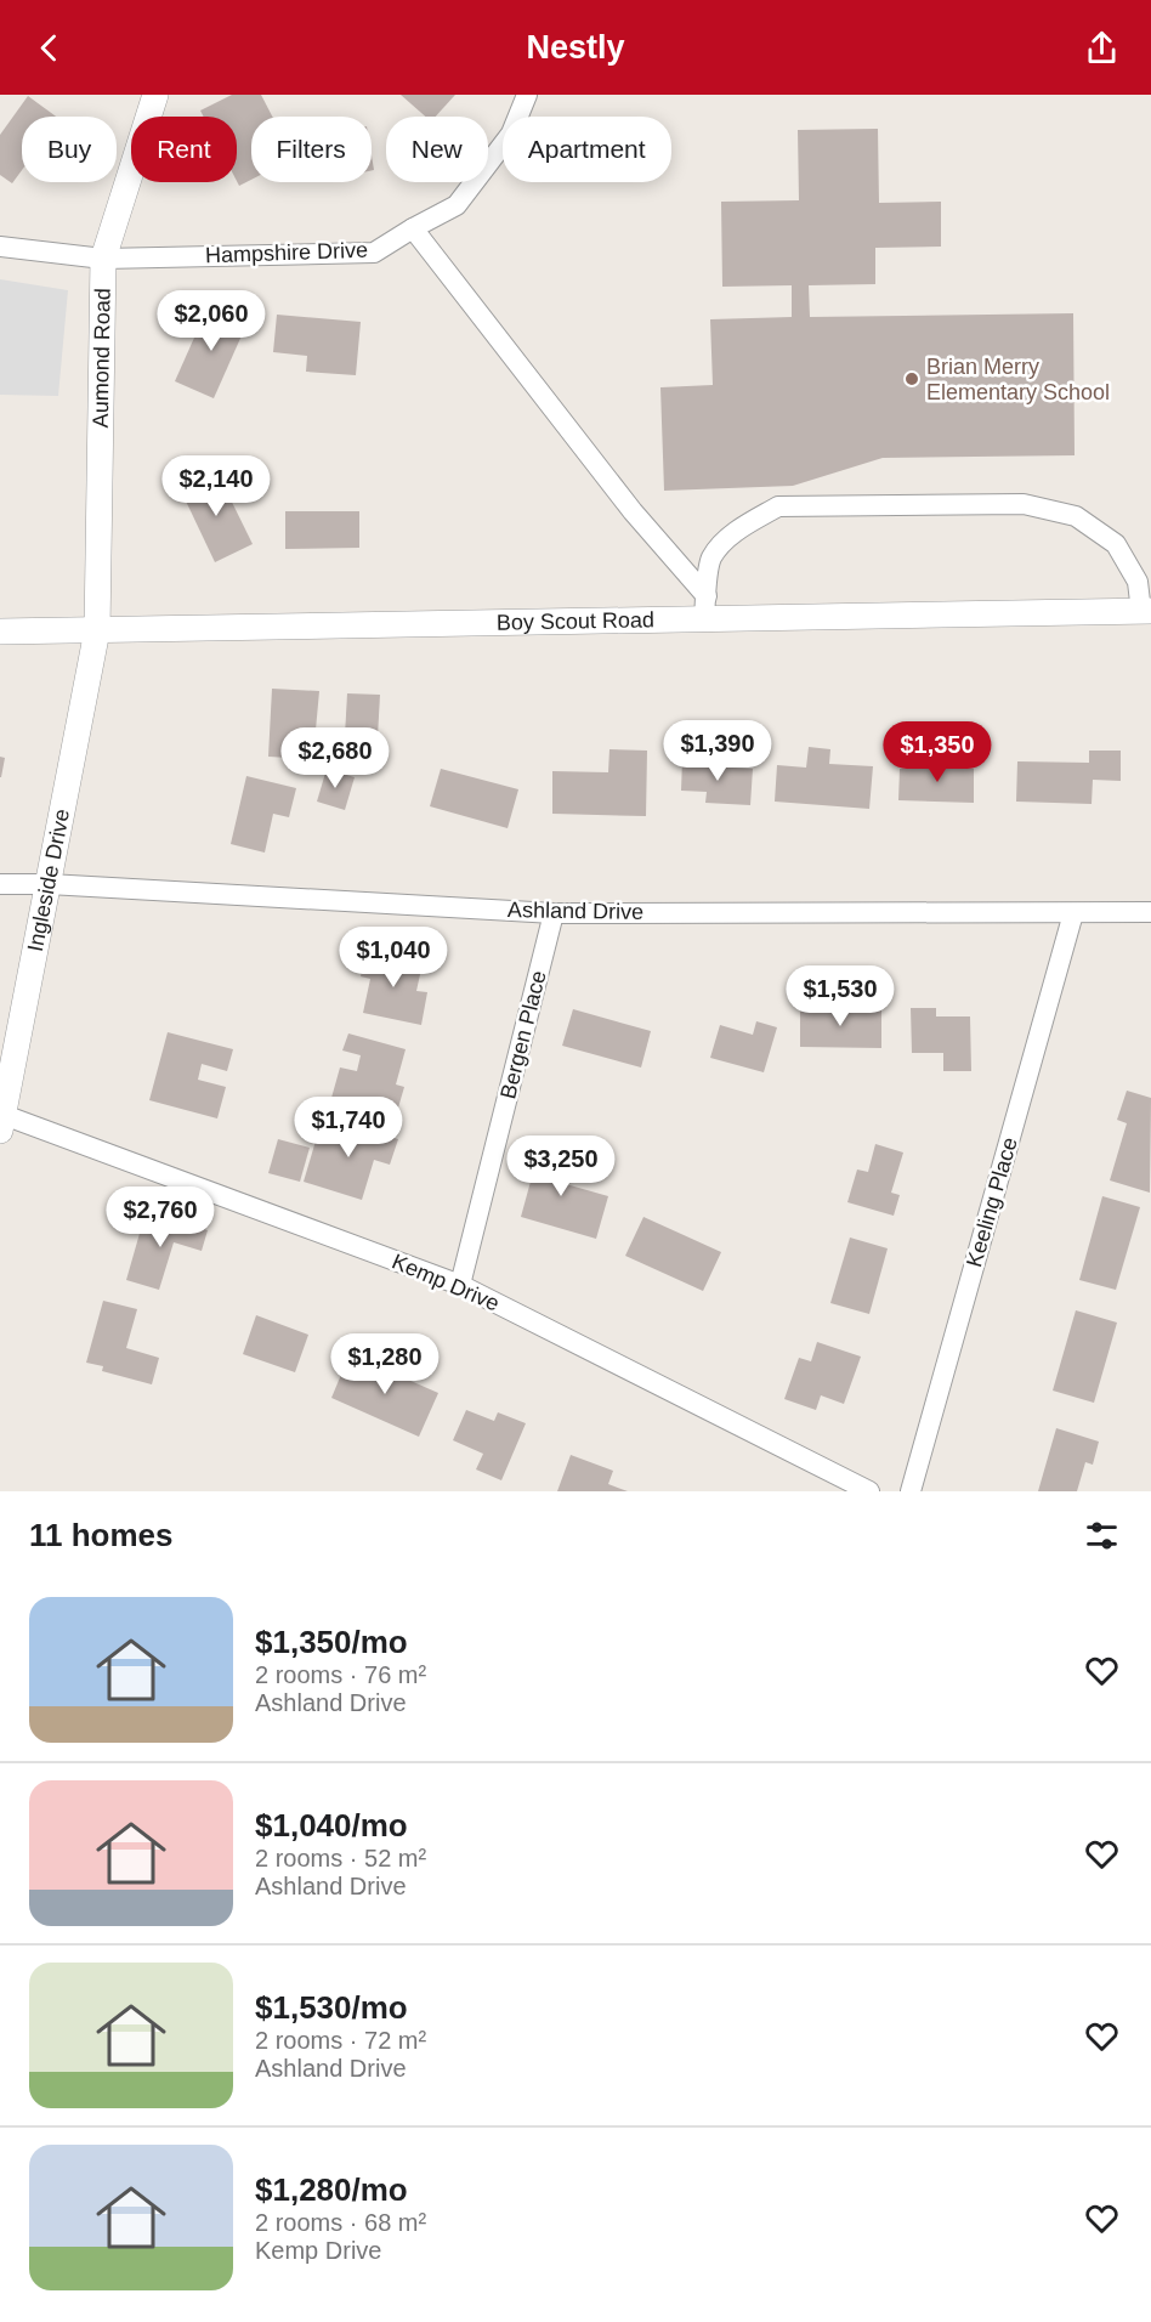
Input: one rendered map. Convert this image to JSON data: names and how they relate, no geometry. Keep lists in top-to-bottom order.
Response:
{
  "streets": {
    "street": [
      "Hampshire Drive",
      "Aumond Road",
      "Boy Scout Road",
      "Ingleside Drive",
      "Ashland Drive",
      "Bergen Place",
      "Keeling Place",
      "Kemp Drive"
    ]
  },
  "crossings": [
    ["Hampshire Drive", "Aumond Road"],
    ["Aumond Road", "Boy Scout Road"],
    ["Aumond Road", "Ingleside Drive"],
    ["Boy Scout Road", "Ingleside Drive"],
    ["Ingleside Drive", "Ashland Drive"],
    ["Ingleside Drive", "Kemp Drive"],
    ["Ashland Drive", "Bergen Place"],
    ["Ashland Drive", "Keeling Place"],
    ["Bergen Place", "Kemp Drive"]
  ],
  "places": ["Brian Merry Elementary School"],
  "page": {
    "header": "Nestly",
    "chip": [
      "Buy",
      "Rent",
      "Filters",
      "New",
      "Apartment"
    ],
    "price": [
      "$2,060",
      "$2,140",
      "$1,390",
      "$1,350",
      "$2,680",
      "$1,040",
      "$1,530",
      "$1,740",
      "$3,250",
      "$2,760",
      "$1,280"
    ],
    "heading": "11 homes",
    "list": [
      {
        "name": "$1,350/mo",
        "note": "2 rooms · 76 m² · Ashland Drive"
      },
      {
        "name": "$1,040/mo",
        "note": "2 rooms · 52 m² · Ashland Drive"
      },
      {
        "name": "$1,530/mo",
        "note": "2 rooms · 72 m² · Ashland Drive"
      },
      {
        "name": "$1,280/mo",
        "note": "2 rooms · 68 m² · Kemp Drive"
      }
    ]
  }
}
